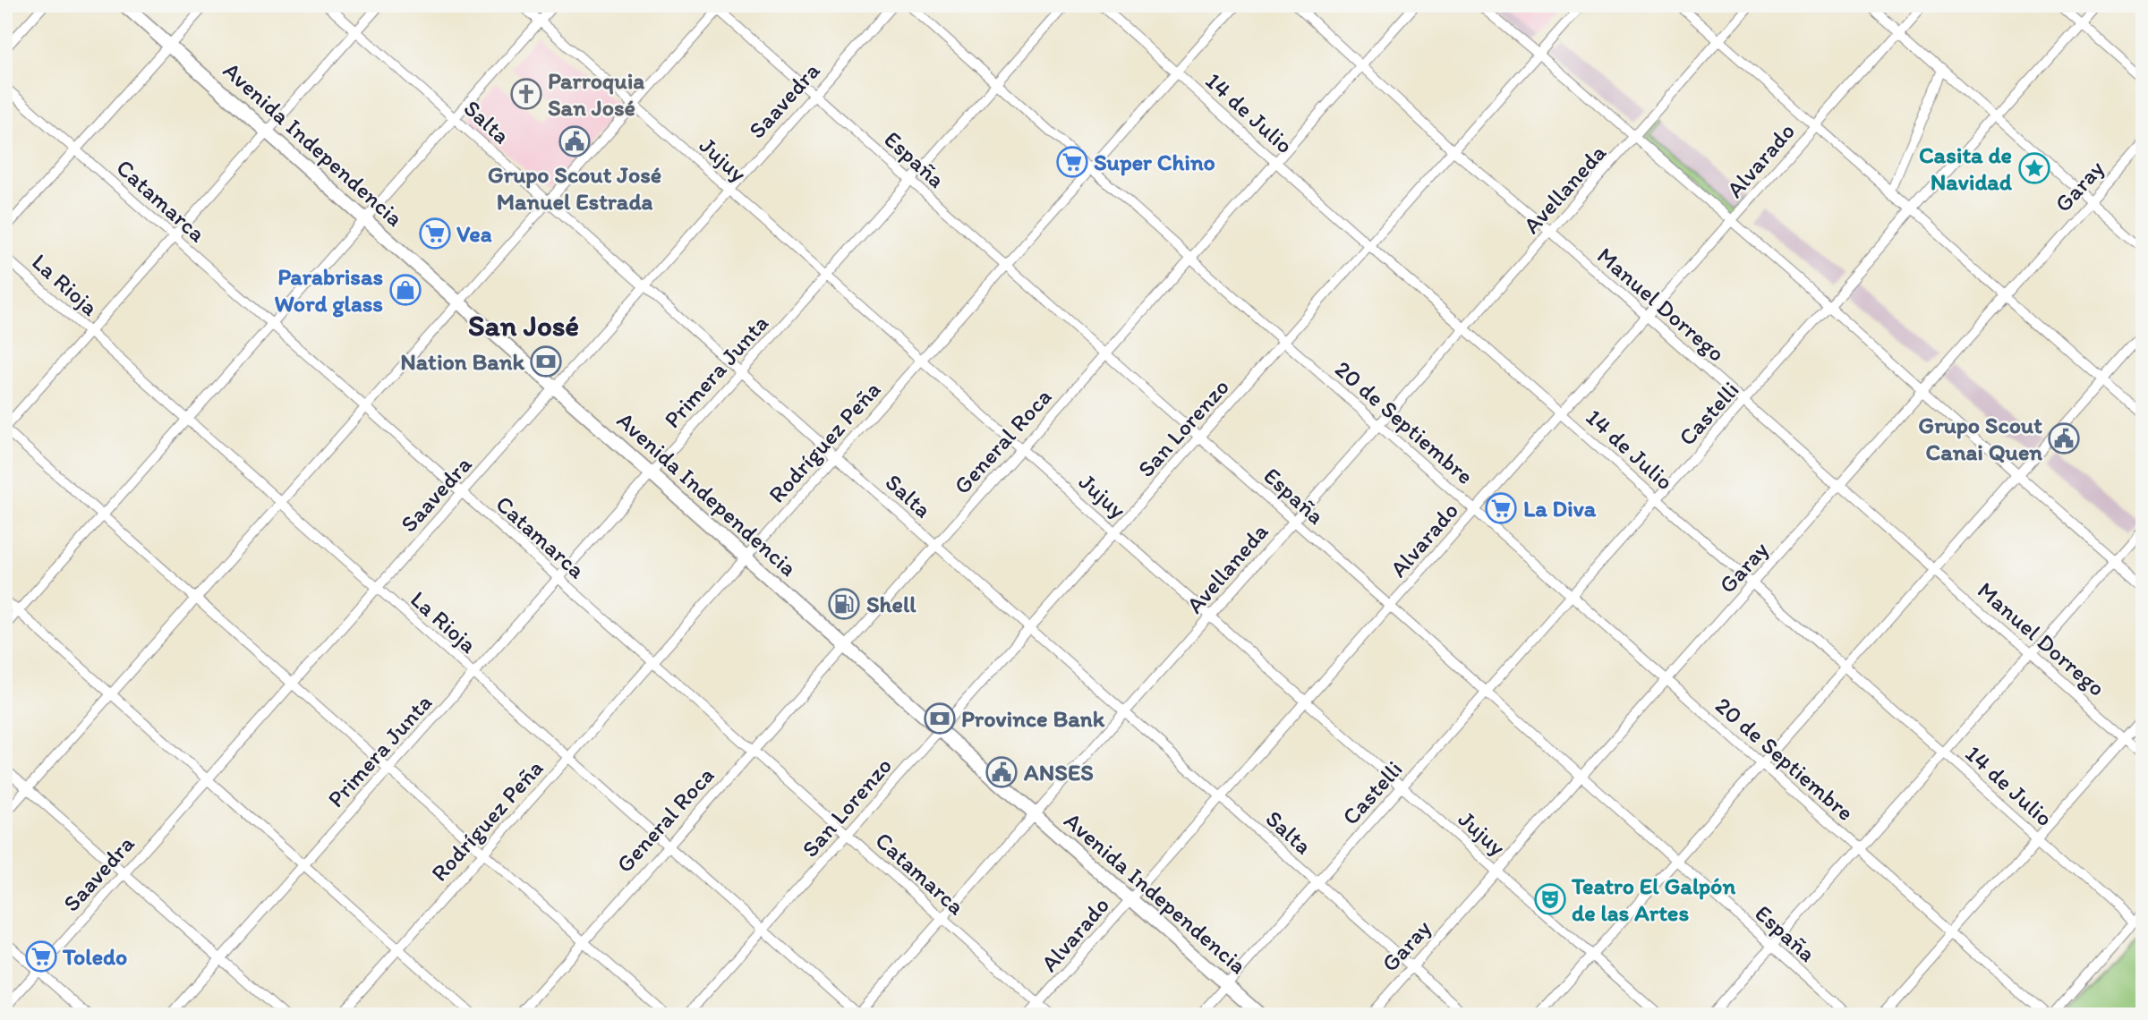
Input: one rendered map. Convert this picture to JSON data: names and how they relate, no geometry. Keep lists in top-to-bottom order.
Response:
{
  "streets": {
    "main road": ["Avenida Independencia"],
    "street": [
      "Saavedra",
      "14 de Julio",
      "Salta",
      "Jujuy",
      "España",
      "Alvarado",
      "Garay",
      "Avellaneda",
      "Catamarca",
      "La Rioja",
      "Manuel Dorrego",
      "Primera Junta",
      "Castelli",
      "20 de Septiembre",
      "San Lorenzo",
      "General Roca",
      "Rodríguez Peña"
    ]
  },
  "crossings": [
    ["Saavedra", "Salta"],
    ["Saavedra", "Avenida Independencia"],
    ["Saavedra", "Jujuy"],
    ["Saavedra", "España"],
    ["Saavedra", "Catamarca"],
    ["Saavedra", "La Rioja"],
    ["14 de Julio", "Alvarado"],
    ["14 de Julio", "Garay"],
    ["14 de Julio", "Avellaneda"],
    ["14 de Julio", "Castelli"],
    ["14 de Julio", "San Lorenzo"],
    ["14 de Julio", "General Roca"],
    ["14 de Julio", "Rodríguez Peña"],
    ["Salta", "Alvarado"],
    ["Salta", "Garay"],
    ["Salta", "Avellaneda"],
    ["Salta", "Primera Junta"],
    ["Salta", "Castelli"],
    ["Salta", "San Lorenzo"],
    ["Salta", "General Roca"],
    ["Salta", "Rodríguez Peña"],
    ["Avenida Independencia", "Alvarado"],
    ["Avenida Independencia", "Avellaneda"],
    ["Avenida Independencia", "Primera Junta"],
    ["Avenida Independencia", "Castelli"],
    ["Avenida Independencia", "San Lorenzo"],
    ["Avenida Independencia", "General Roca"],
    ["Avenida Independencia", "Rodríguez Peña"],
    ["Jujuy", "Alvarado"],
    ["Jujuy", "Garay"],
    ["Jujuy", "Avellaneda"],
    ["Jujuy", "Primera Junta"],
    ["Jujuy", "Castelli"],
    ["Jujuy", "San Lorenzo"],
    ["Jujuy", "General Roca"],
    ["Jujuy", "Rodríguez Peña"],
    ["España", "Alvarado"],
    ["España", "Garay"],
    ["España", "Avellaneda"],
    ["España", "Primera Junta"],
    ["España", "Castelli"],
    ["España", "San Lorenzo"],
    ["España", "General Roca"],
    ["España", "Rodríguez Peña"],
    ["Alvarado", "Catamarca"],
    ["Alvarado", "Manuel Dorrego"],
    ["Alvarado", "20 de Septiembre"],
    ["Garay", "Manuel Dorrego"],
    ["Garay", "20 de Septiembre"],
    ["Avellaneda", "Catamarca"],
    ["Avellaneda", "La Rioja"],
    ["Avellaneda", "Manuel Dorrego"],
    ["Avellaneda", "20 de Septiembre"],
    ["Catamarca", "Primera Junta"],
    ["Catamarca", "San Lorenzo"],
    ["Catamarca", "General Roca"],
    ["Catamarca", "Rodríguez Peña"],
    ["La Rioja", "Primera Junta"],
    ["La Rioja", "San Lorenzo"],
    ["La Rioja", "General Roca"],
    ["La Rioja", "Rodríguez Peña"],
    ["Manuel Dorrego", "Castelli"],
    ["Manuel Dorrego", "San Lorenzo"],
    ["Manuel Dorrego", "General Roca"],
    ["Primera Junta", "20 de Septiembre"],
    ["Castelli", "20 de Septiembre"],
    ["20 de Septiembre", "San Lorenzo"],
    ["20 de Septiembre", "General Roca"],
    ["20 de Septiembre", "Rodríguez Peña"]
  ],
  "districts": ["San José"],
  "places": {
    "church": ["Parroquia San José"],
    "public building": ["Grupo Scout José Manuel Estrada", "Grupo Scout Canai Quen", "ANSES"],
    "supermarket": [
      "Super Chino",
      "Vea",
      "La Diva",
      "Toledo"
    ],
    "place": ["Casita de Navidad"],
    "shop": ["Parabrisas Word glass"],
    "bank": ["Nation Bank", "Province Bank"],
    "fuel station": ["Shell"],
    "theatre": ["Teatro El Galpón de las Artes"]
  }
}
